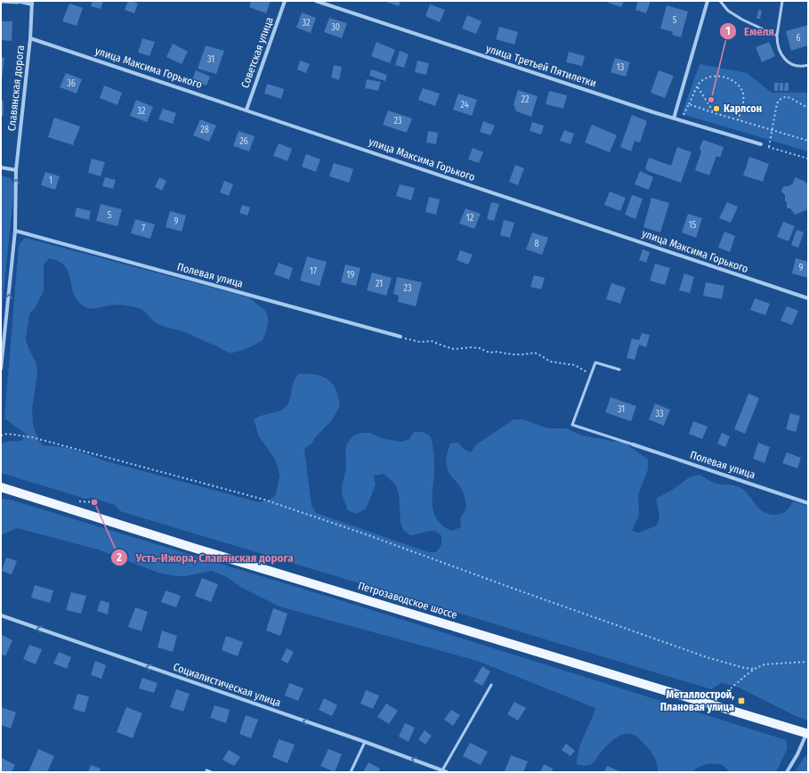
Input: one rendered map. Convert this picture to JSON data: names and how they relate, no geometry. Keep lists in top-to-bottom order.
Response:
{
  "streets": {
    "main road": ["Петрозаводское шоссе"],
    "street": [
      "Советская улица",
      "улица Третьей Пятилетки",
      "улица Максима Горького",
      "Славянская дорога",
      "Полевая улица",
      "Социалистическая улица"
    ]
  },
  "crossings": [
    ["Советская улица", "улица Максима Горького"],
    ["улица Максима Горького", "Славянская дорога"],
    ["Славянская дорога", "Полевая улица"]
  ],
  "one_way": ["Славянская дорога", "Социалистическая улица"],
  "places": {
    "other": ["Емеля", "Карлсон", "Усть-Ижора, Славянская дорога"],
    "transit": ["Металлострой, Плановая улица"]
  },
  "house_numbers": [
    "5",
    "32",
    "30",
    "6",
    "31",
    "13",
    "36",
    "22",
    "24",
    "32",
    "23",
    "28",
    "26",
    "1",
    "5",
    "12",
    "9",
    "15",
    "7",
    "8",
    "9",
    "17",
    "19",
    "21",
    "23",
    "31",
    "33"
  ]
}
